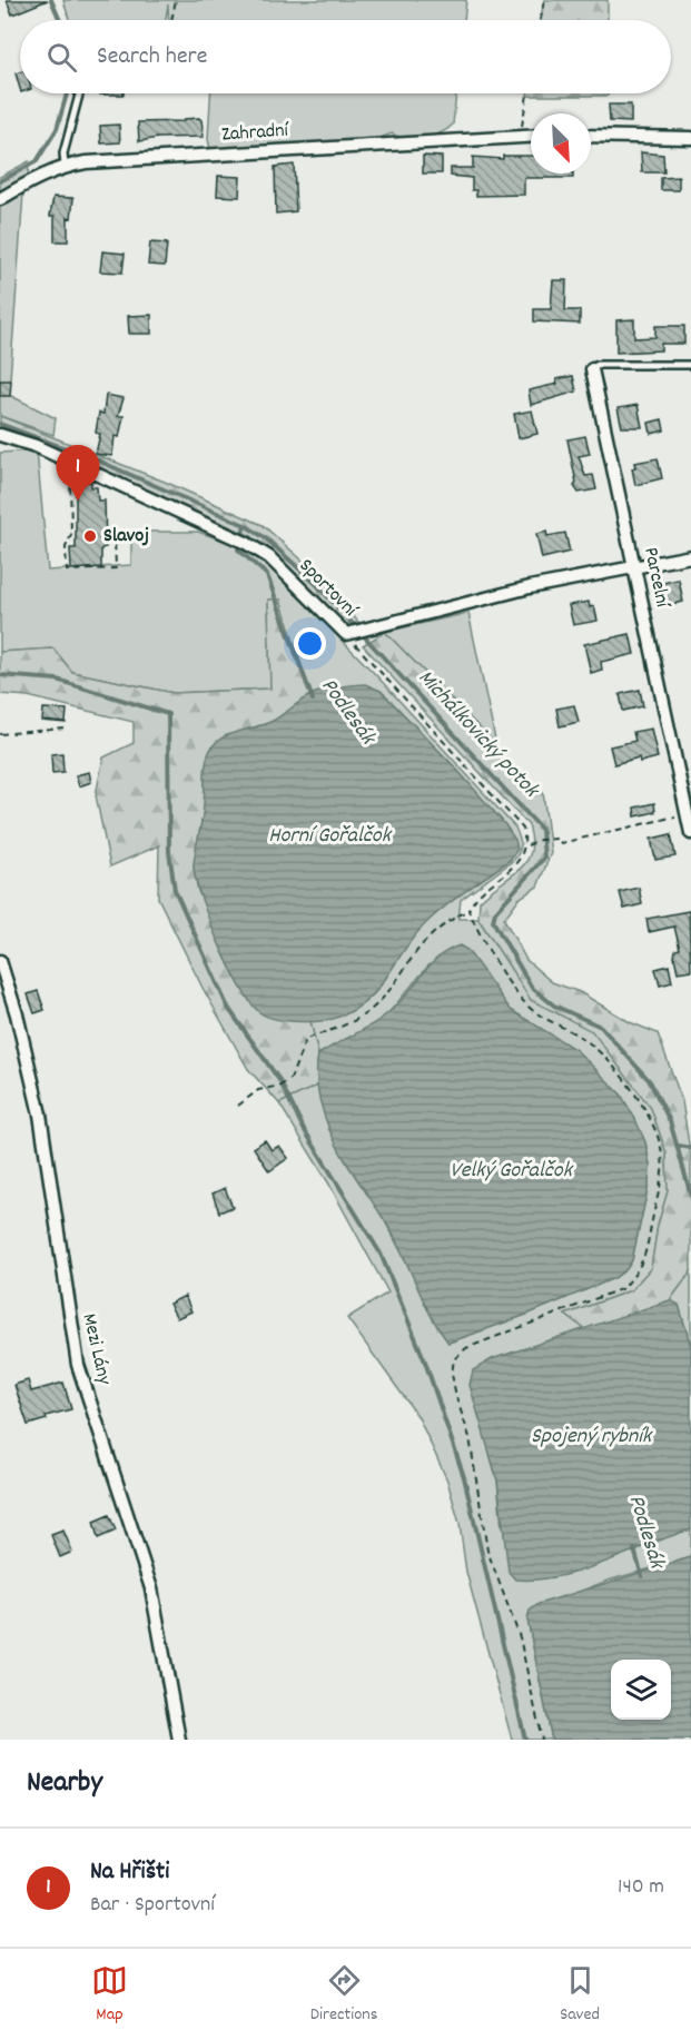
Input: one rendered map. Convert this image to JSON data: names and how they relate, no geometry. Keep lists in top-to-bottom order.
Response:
{
  "streets": {
    "street": [
      "Zahradní",
      "Parcelní",
      "Sportovní",
      "Mezi Lány"
    ]
  },
  "crossings": [
    ["Parcelní", "Sportovní"]
  ],
  "water": [
    "Podlesák",
    "Michálkovický potok",
    "Horní Gořalčok",
    "Velký Gořalčok",
    "Spojený rybník"
  ],
  "places": ["Slavoj"],
  "north": "bottom right",
  "page": {
    "search": "Search here",
    "pins": "1",
    "heading": "Nearby",
    "list": [
      {
        "mark": "1",
        "name": "Na Hřišti",
        "note": "Bar · Sportovní",
        "value": "140 m"
      }
    ],
    "nav": ["Map", "Directions", "Saved"]
  }
}
